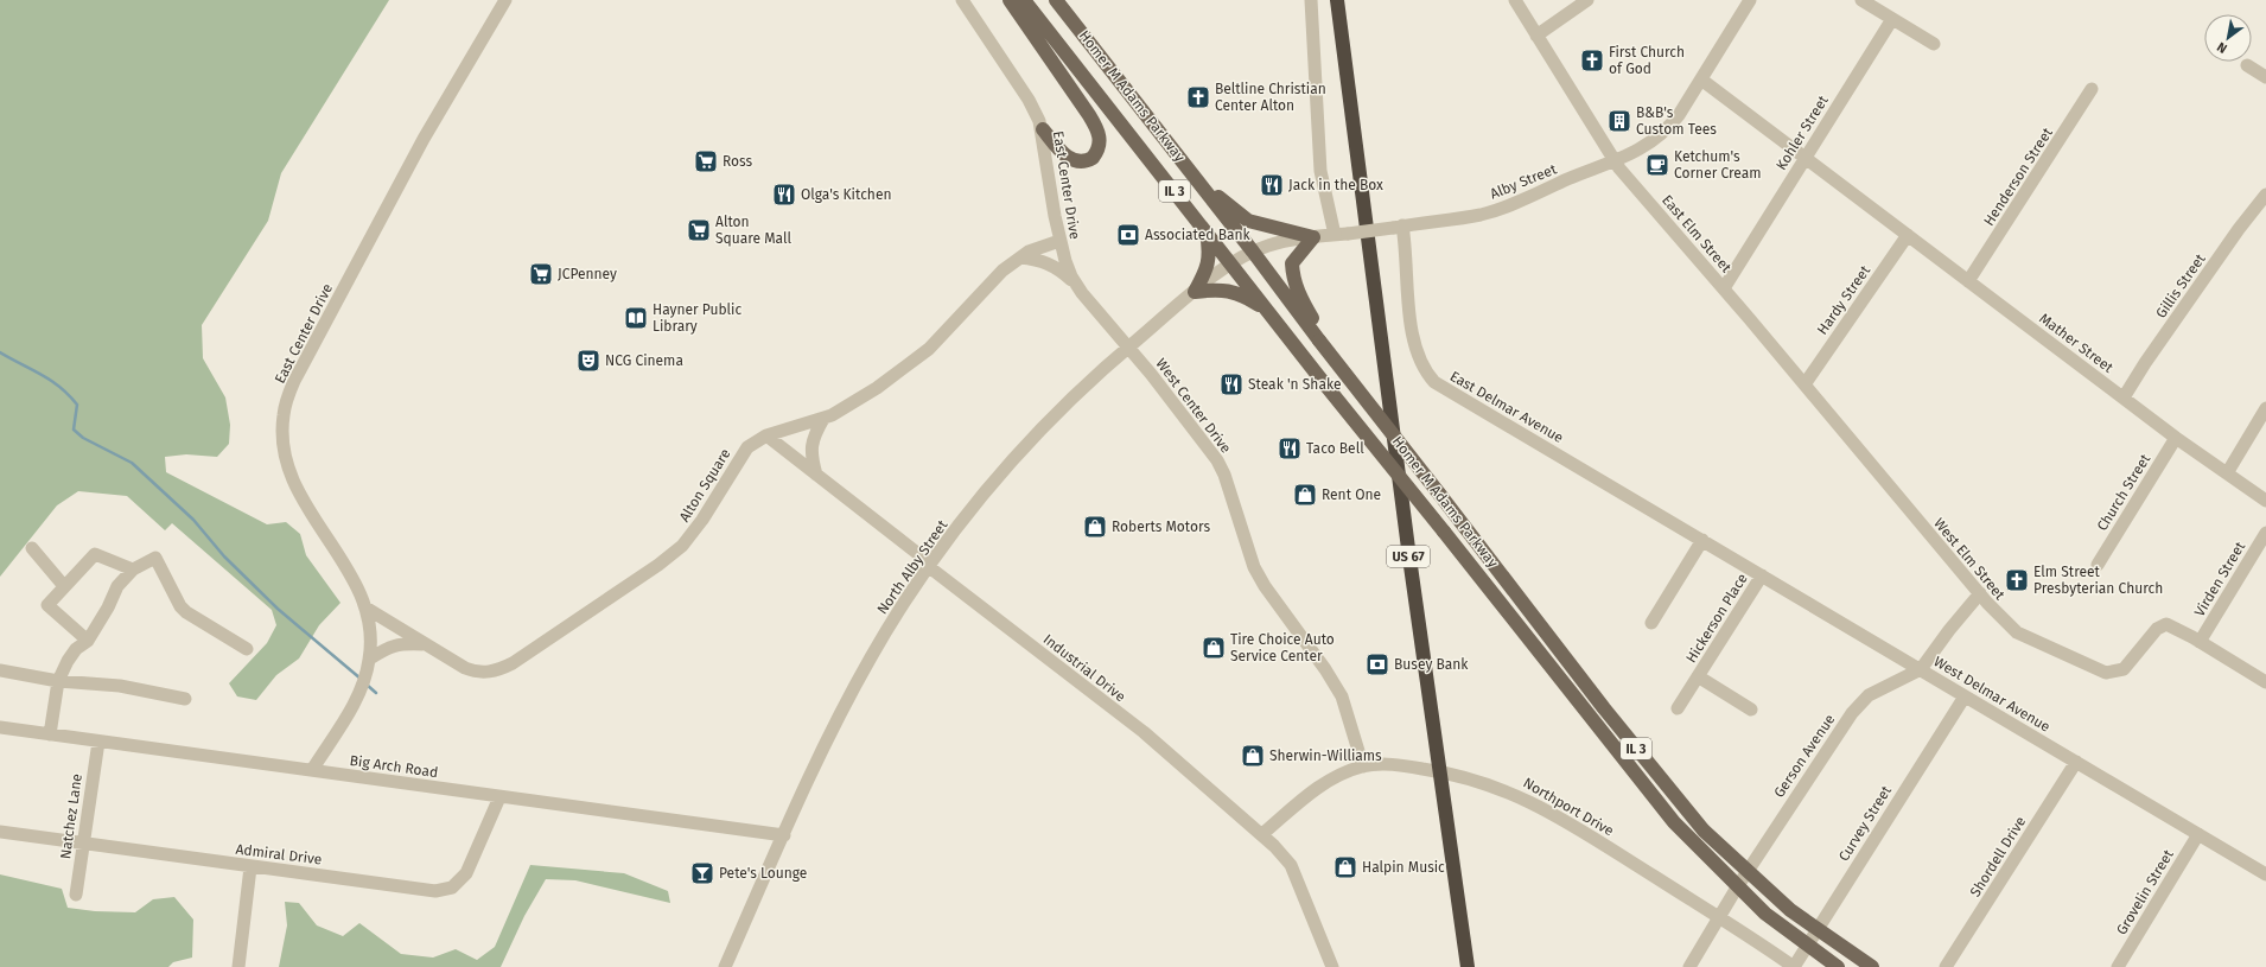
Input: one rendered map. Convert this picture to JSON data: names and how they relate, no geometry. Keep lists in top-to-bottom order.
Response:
{
  "streets": {
    "highway": ["US 67"],
    "main road": ["Homer M Adams Parkway", "IL 3"],
    "street": [
      "Kohler Street",
      "Henderson Street",
      "Alby Street",
      "East Center Drive",
      "East Elm Street",
      "Gillis Street",
      "Hardy Street",
      "Mather Street",
      "West Center Drive",
      "East Delmar Avenue",
      "Alton Square",
      "Church Street",
      "West Elm Street",
      "North Alby Street",
      "Virden Street",
      "Hickerson Place",
      "Industrial Drive",
      "West Delmar Avenue",
      "Gerson Avenue",
      "Big Arch Road",
      "Northport Drive",
      "Natchez Lane",
      "Curvey Street",
      "Admiral Drive",
      "Shordell Drive",
      "Grovelin Street"
    ]
  },
  "crossings": [
    ["Homer M Adams Parkway", "Alby Street"],
    ["Homer M Adams Parkway", "North Alby Street"],
    ["Homer M Adams Parkway", "Gerson Avenue"],
    ["Homer M Adams Parkway", "Curvey Street"],
    ["Kohler Street", "East Elm Street"],
    ["Kohler Street", "Mather Street"],
    ["Henderson Street", "Mather Street"],
    ["Alby Street", "East Elm Street"],
    ["Alby Street", "Mather Street"],
    ["Alby Street", "East Delmar Avenue"],
    ["Alby Street", "North Alby Street"],
    ["East Center Drive", "West Center Drive"],
    ["East Center Drive", "Alton Square"],
    ["East Center Drive", "North Alby Street"],
    ["East Center Drive", "Big Arch Road"],
    ["East Elm Street", "Hardy Street"],
    ["East Elm Street", "West Elm Street"],
    ["Gillis Street", "Mather Street"],
    ["Hardy Street", "Mather Street"],
    ["Hardy Street", "West Elm Street"],
    ["Mather Street", "Church Street"],
    ["West Center Drive", "North Alby Street"],
    ["West Center Drive", "Northport Drive"],
    ["East Delmar Avenue", "West Delmar Avenue"],
    ["Alton Square", "Industrial Drive"],
    ["US 67", "Northport Drive"],
    ["West Elm Street", "Virden Street"],
    ["West Elm Street", "Gerson Avenue"],
    ["North Alby Street", "Industrial Drive"],
    ["North Alby Street", "Big Arch Road"],
    ["Hickerson Place", "West Delmar Avenue"],
    ["Industrial Drive", "Northport Drive"],
    ["West Delmar Avenue", "Gerson Avenue"],
    ["West Delmar Avenue", "Curvey Street"],
    ["West Delmar Avenue", "Shordell Drive"],
    ["West Delmar Avenue", "Grovelin Street"],
    ["Gerson Avenue", "Northport Drive"],
    ["Big Arch Road", "Natchez Lane"],
    ["Big Arch Road", "Admiral Drive"],
    ["Northport Drive", "Curvey Street"],
    ["Natchez Lane", "Admiral Drive"]
  ],
  "places": {
    "church": ["First Church of God", "Beltline Christian Center Alton", "Elm Street Presbyterian Church"],
    "building": ["B&B's Custom Tees"],
    "supermarket": ["Ross", "Alton Square Mall", "JCPenney"],
    "cafe": ["Ketchum's Corner Cream"],
    "restaurant": [
      "Jack in the Box",
      "Olga's Kitchen",
      "Steak 'n Shake",
      "Taco Bell"
    ],
    "bank": ["Associated Bank", "Busey Bank"],
    "library": ["Hayner Public Library"],
    "theatre": ["NCG Cinema"],
    "shop": [
      "Rent One",
      "Roberts Motors",
      "Tire Choice Auto Service Center",
      "Sherwin-Williams",
      "Halpin Music"
    ],
    "bar": ["Pete's Lounge"]
  },
  "north": "bottom left"
}
